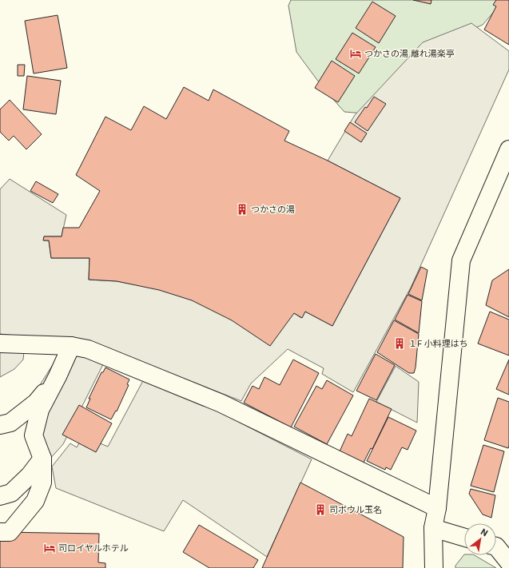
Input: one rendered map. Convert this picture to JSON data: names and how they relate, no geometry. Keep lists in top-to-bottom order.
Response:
{
  "places": {
    "hotel": ["つかさの湯 離れ湯楽亭", "司ロイヤルホテル"],
    "building": ["つかさの湯", "１F 小料理はち", "司ボウル玉名"]
  },
  "north": "top right"
}
